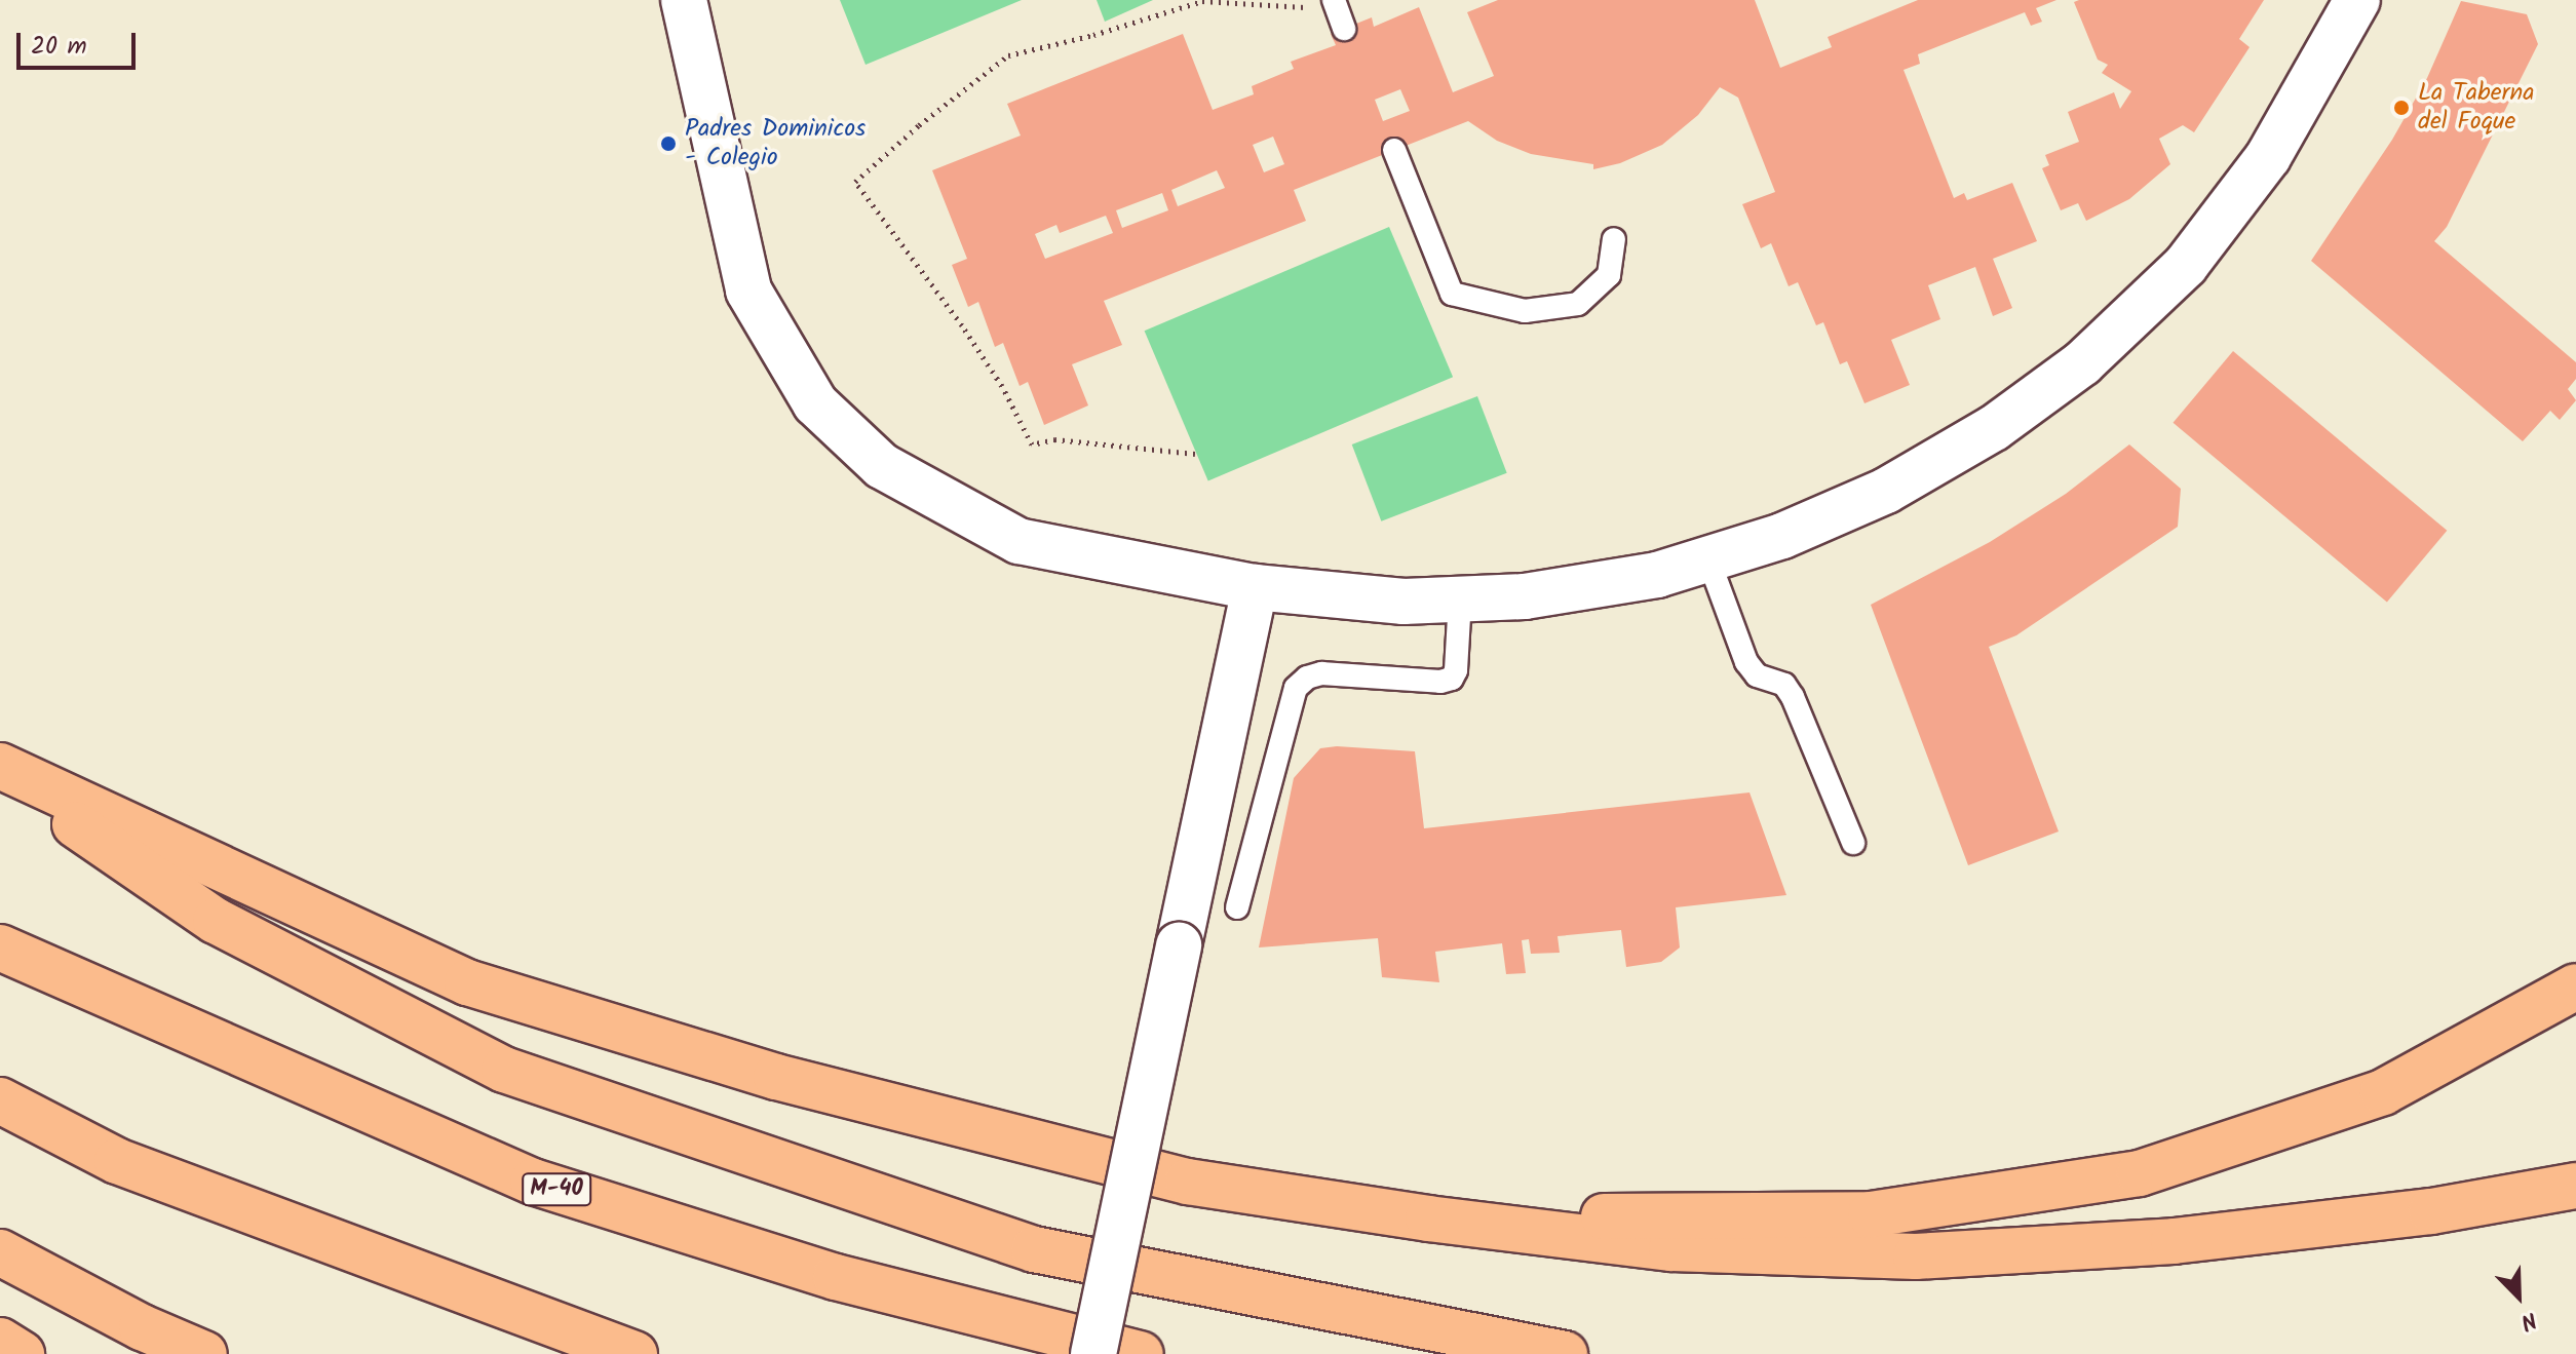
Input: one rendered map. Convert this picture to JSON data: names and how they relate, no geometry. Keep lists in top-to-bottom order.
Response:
{
  "streets": {
    "highway": ["M-40"]
  },
  "places": ["La Taberna del Foque", "Padres Dominicos - Colegio"],
  "scale_bar": "20 m",
  "north": "bottom right"
}
